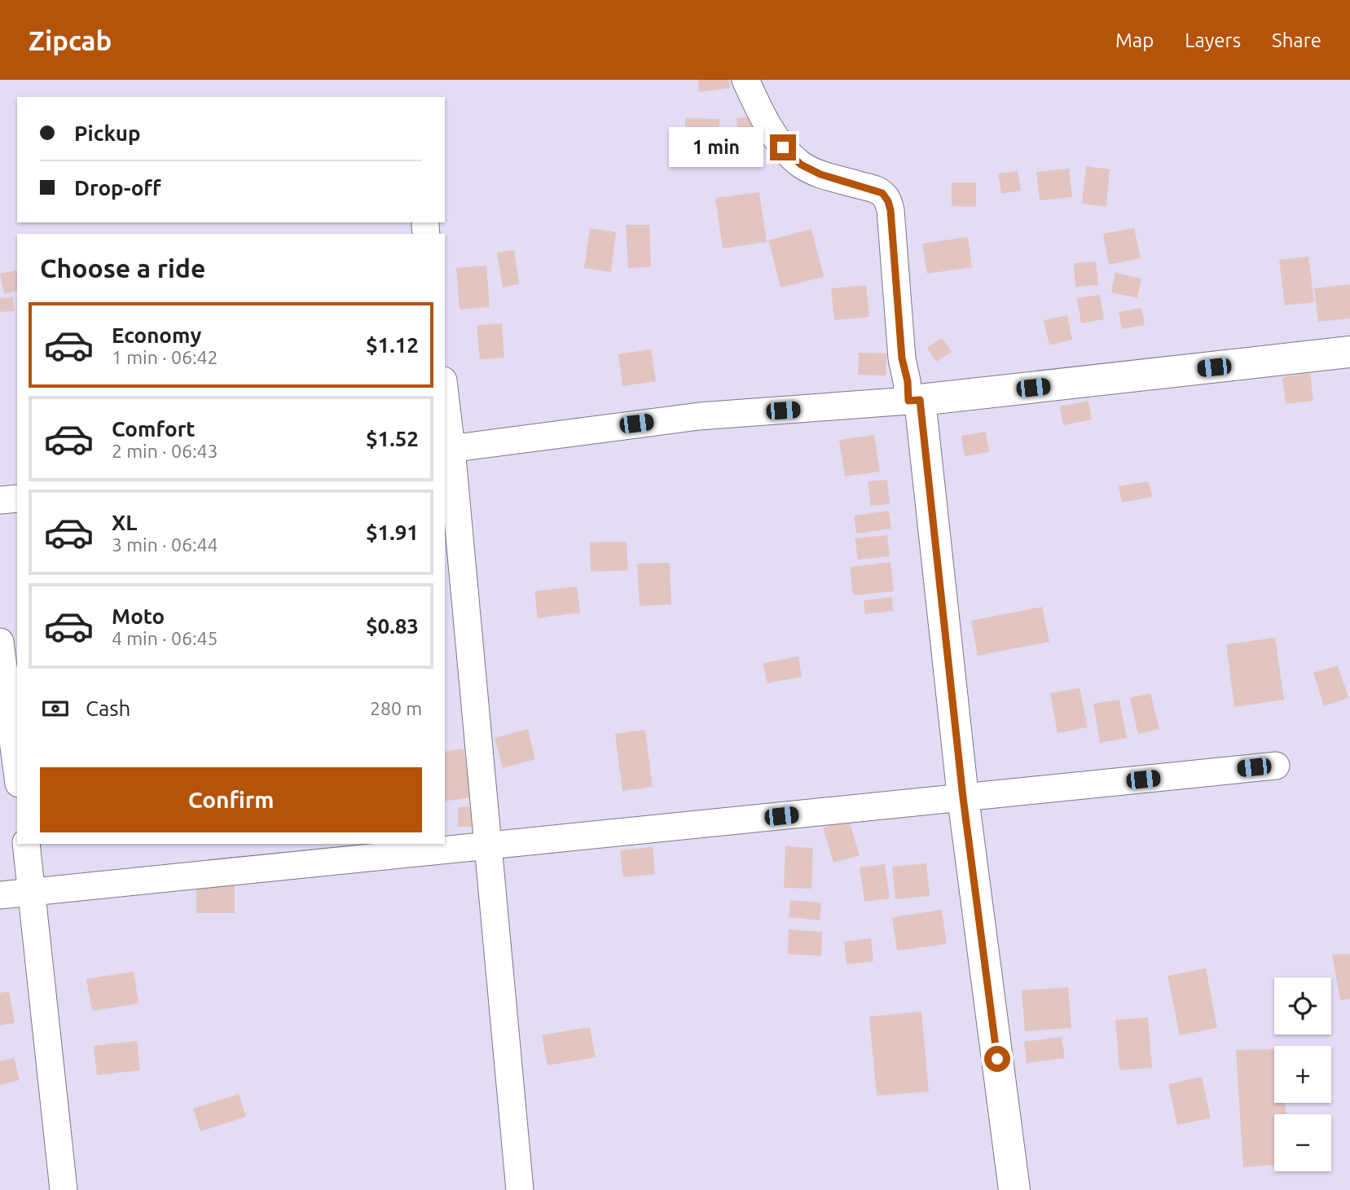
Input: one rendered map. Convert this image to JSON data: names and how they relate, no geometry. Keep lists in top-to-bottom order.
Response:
{
  "page": {
    "header": "Zipcab",
    "nav": ["Map", "Layers", "Share"],
    "banner": ["Pickup", "Drop-off"],
    "bubble": "1 min",
    "heading": "Choose a ride",
    "list": [
      {
        "name": "Economy",
        "note": "1 min · 06:42",
        "value": "$1.12"
      },
      {
        "name": "Comfort",
        "note": "2 min · 06:43",
        "value": "$1.52"
      },
      {
        "name": "XL",
        "note": "3 min · 06:44",
        "value": "$1.91"
      },
      {
        "name": "Moto",
        "note": "4 min · 06:45",
        "value": "$0.83"
      }
    ],
    "pay": ["Cash", "280 m"],
    "buttons": "Confirm",
    "map_buttons": ["+", "−"]
  }
}
